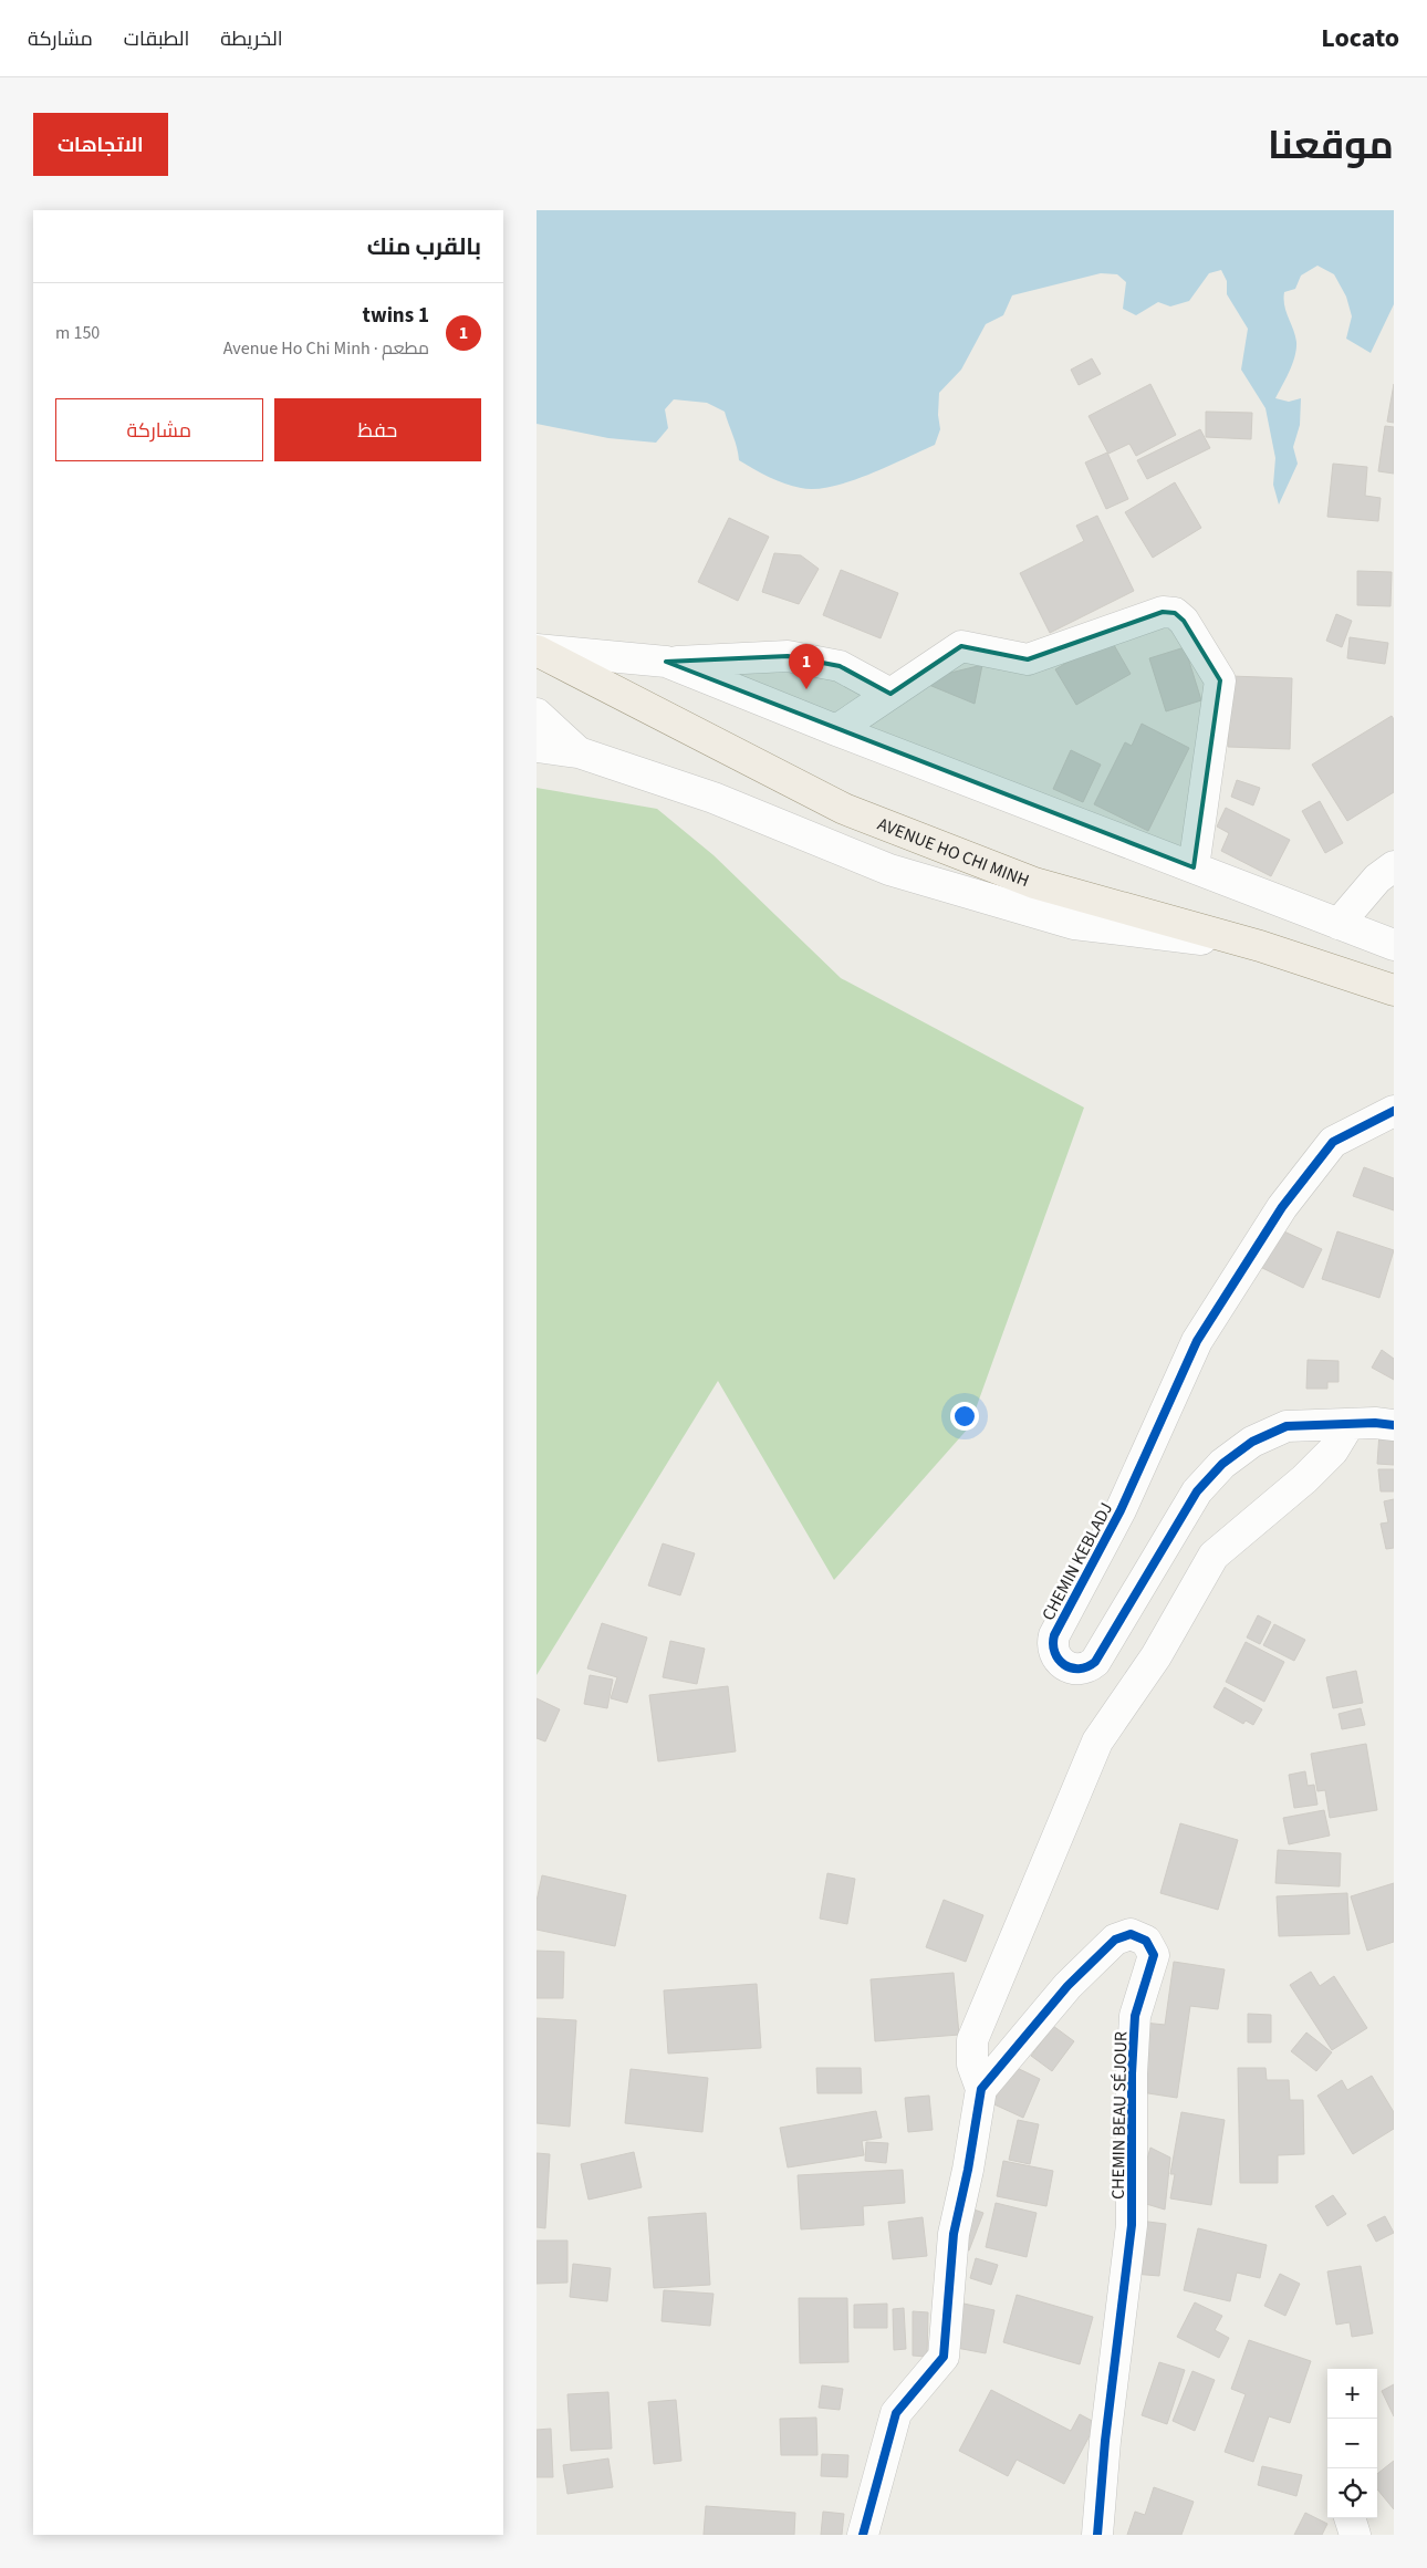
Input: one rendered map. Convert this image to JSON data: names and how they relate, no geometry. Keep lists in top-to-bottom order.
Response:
{
  "streets": {
    "main road": ["AVENUE HO CHI MINH"],
    "street": ["CHEMIN KEBLADJ", "CHEMIN BEAU SÉJOUR"]
  },
  "page": {
    "header": "Locato",
    "nav": ["الخريطة", "الطبقات", "مشاركة"],
    "title": "موقعنا",
    "buttons": [
      "الاتجاهات",
      ["حفظ", "مشاركة"]
    ],
    "heading": "بالقرب منك",
    "list": [
      {
        "mark": "1",
        "name": "twins 1",
        "note": "مطعم · Avenue Ho Chi Minh",
        "value": "150 m"
      }
    ],
    "pins": "1",
    "map_buttons": ["+", "−"]
  }
}
